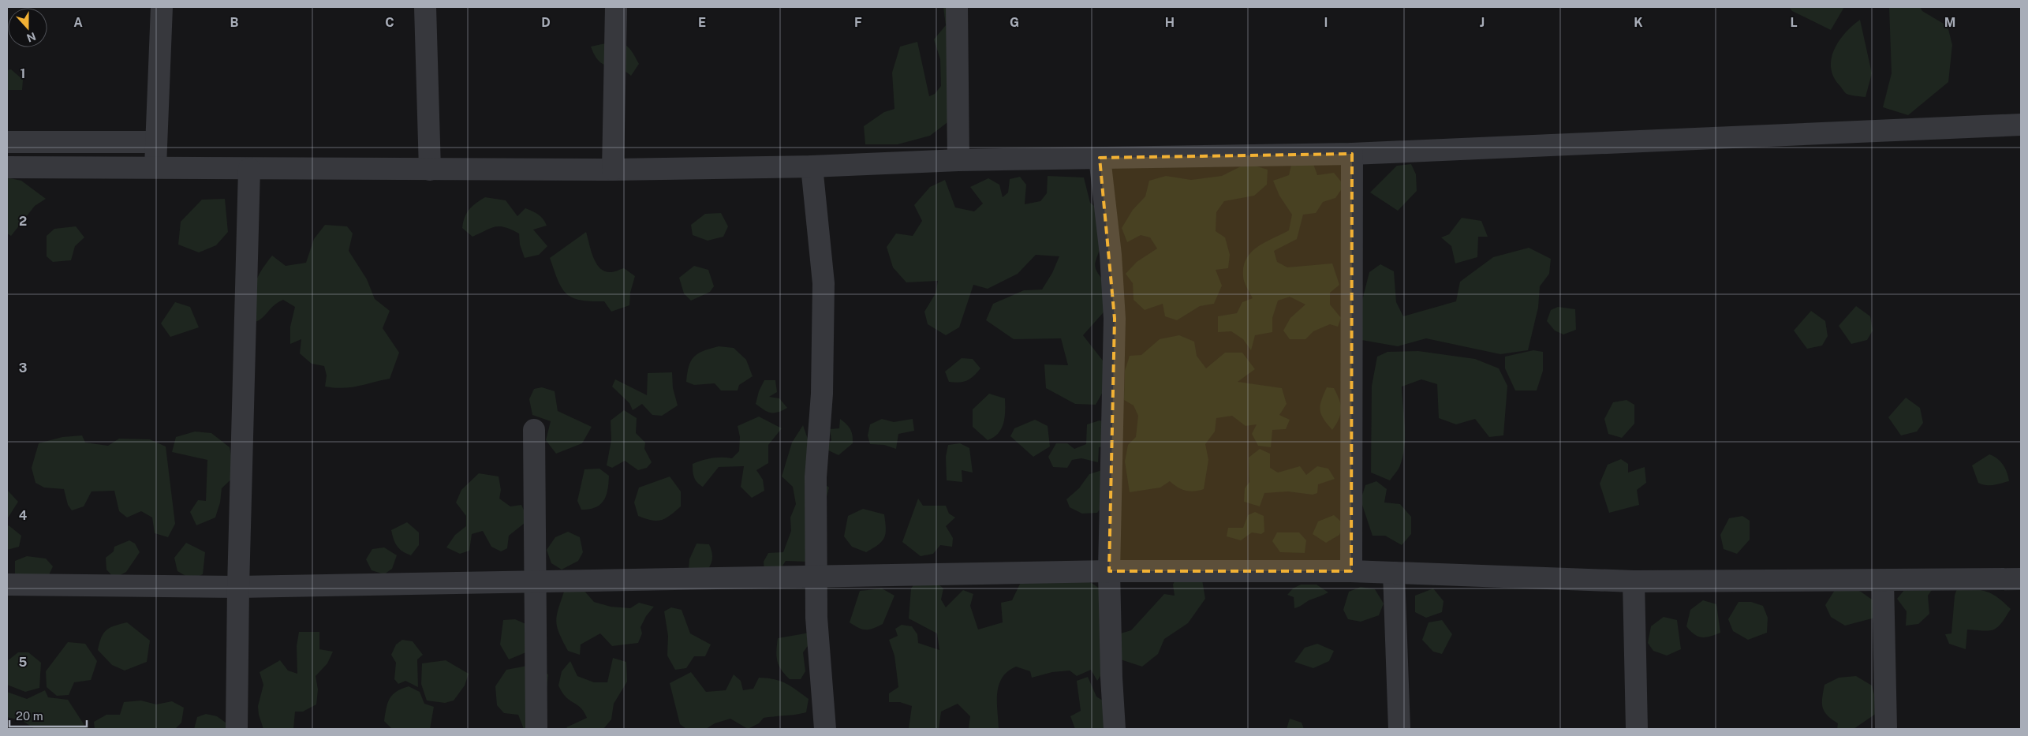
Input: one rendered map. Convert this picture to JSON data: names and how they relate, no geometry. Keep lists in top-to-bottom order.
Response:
{
  "scale_bar": "20 m",
  "north": "bottom",
  "grid": {
    "columns": [
      "A",
      "B",
      "C",
      "D",
      "E",
      "F",
      "G",
      "H",
      "I",
      "J",
      "K",
      "L",
      "M"
    ],
    "rows": [
      "1",
      "2",
      "3",
      "4",
      "5"
    ]
  }
}
